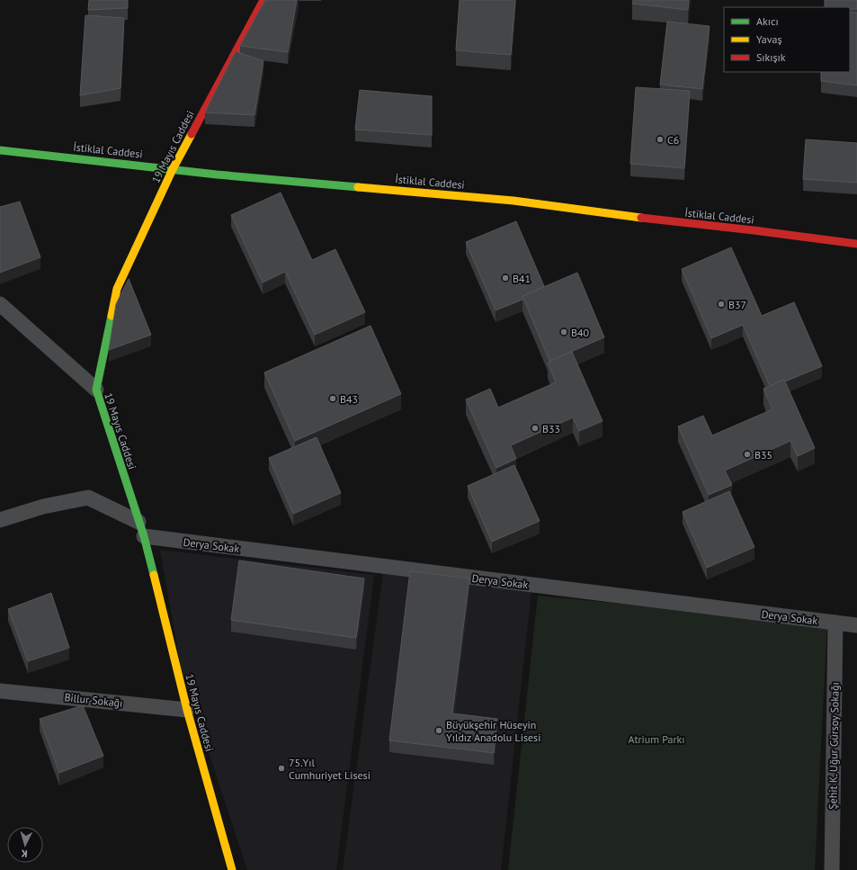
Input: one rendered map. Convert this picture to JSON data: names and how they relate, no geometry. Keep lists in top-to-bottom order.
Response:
{
  "streets": {
    "street": [
      "19 Mayıs Caddesi",
      "İstiklal Caddesi",
      "Derya Sokak",
      "Billur Sokağı",
      "Şehit K. Uğur Gürsoy Sokağı"
    ]
  },
  "crossings": [
    ["19 Mayıs Caddesi", "İstiklal Caddesi"],
    ["19 Mayıs Caddesi", "Derya Sokak"],
    ["19 Mayıs Caddesi", "Billur Sokağı"],
    ["Derya Sokak", "Şehit K. Uğur Gürsoy Sokağı"]
  ],
  "parks": ["Atrium Parkı"],
  "places": [
    "C6",
    "B41",
    "B37",
    "B40",
    "B43",
    "B33",
    "B35",
    "Büyükşehir Hüseyin Yıldız Anadolu Lisesi",
    "75.Yıl Cumhuriyet Lisesi"
  ],
  "legend": ["Akıcı", "Yavaş", "Sıkışık"],
  "north": "bottom"
}
